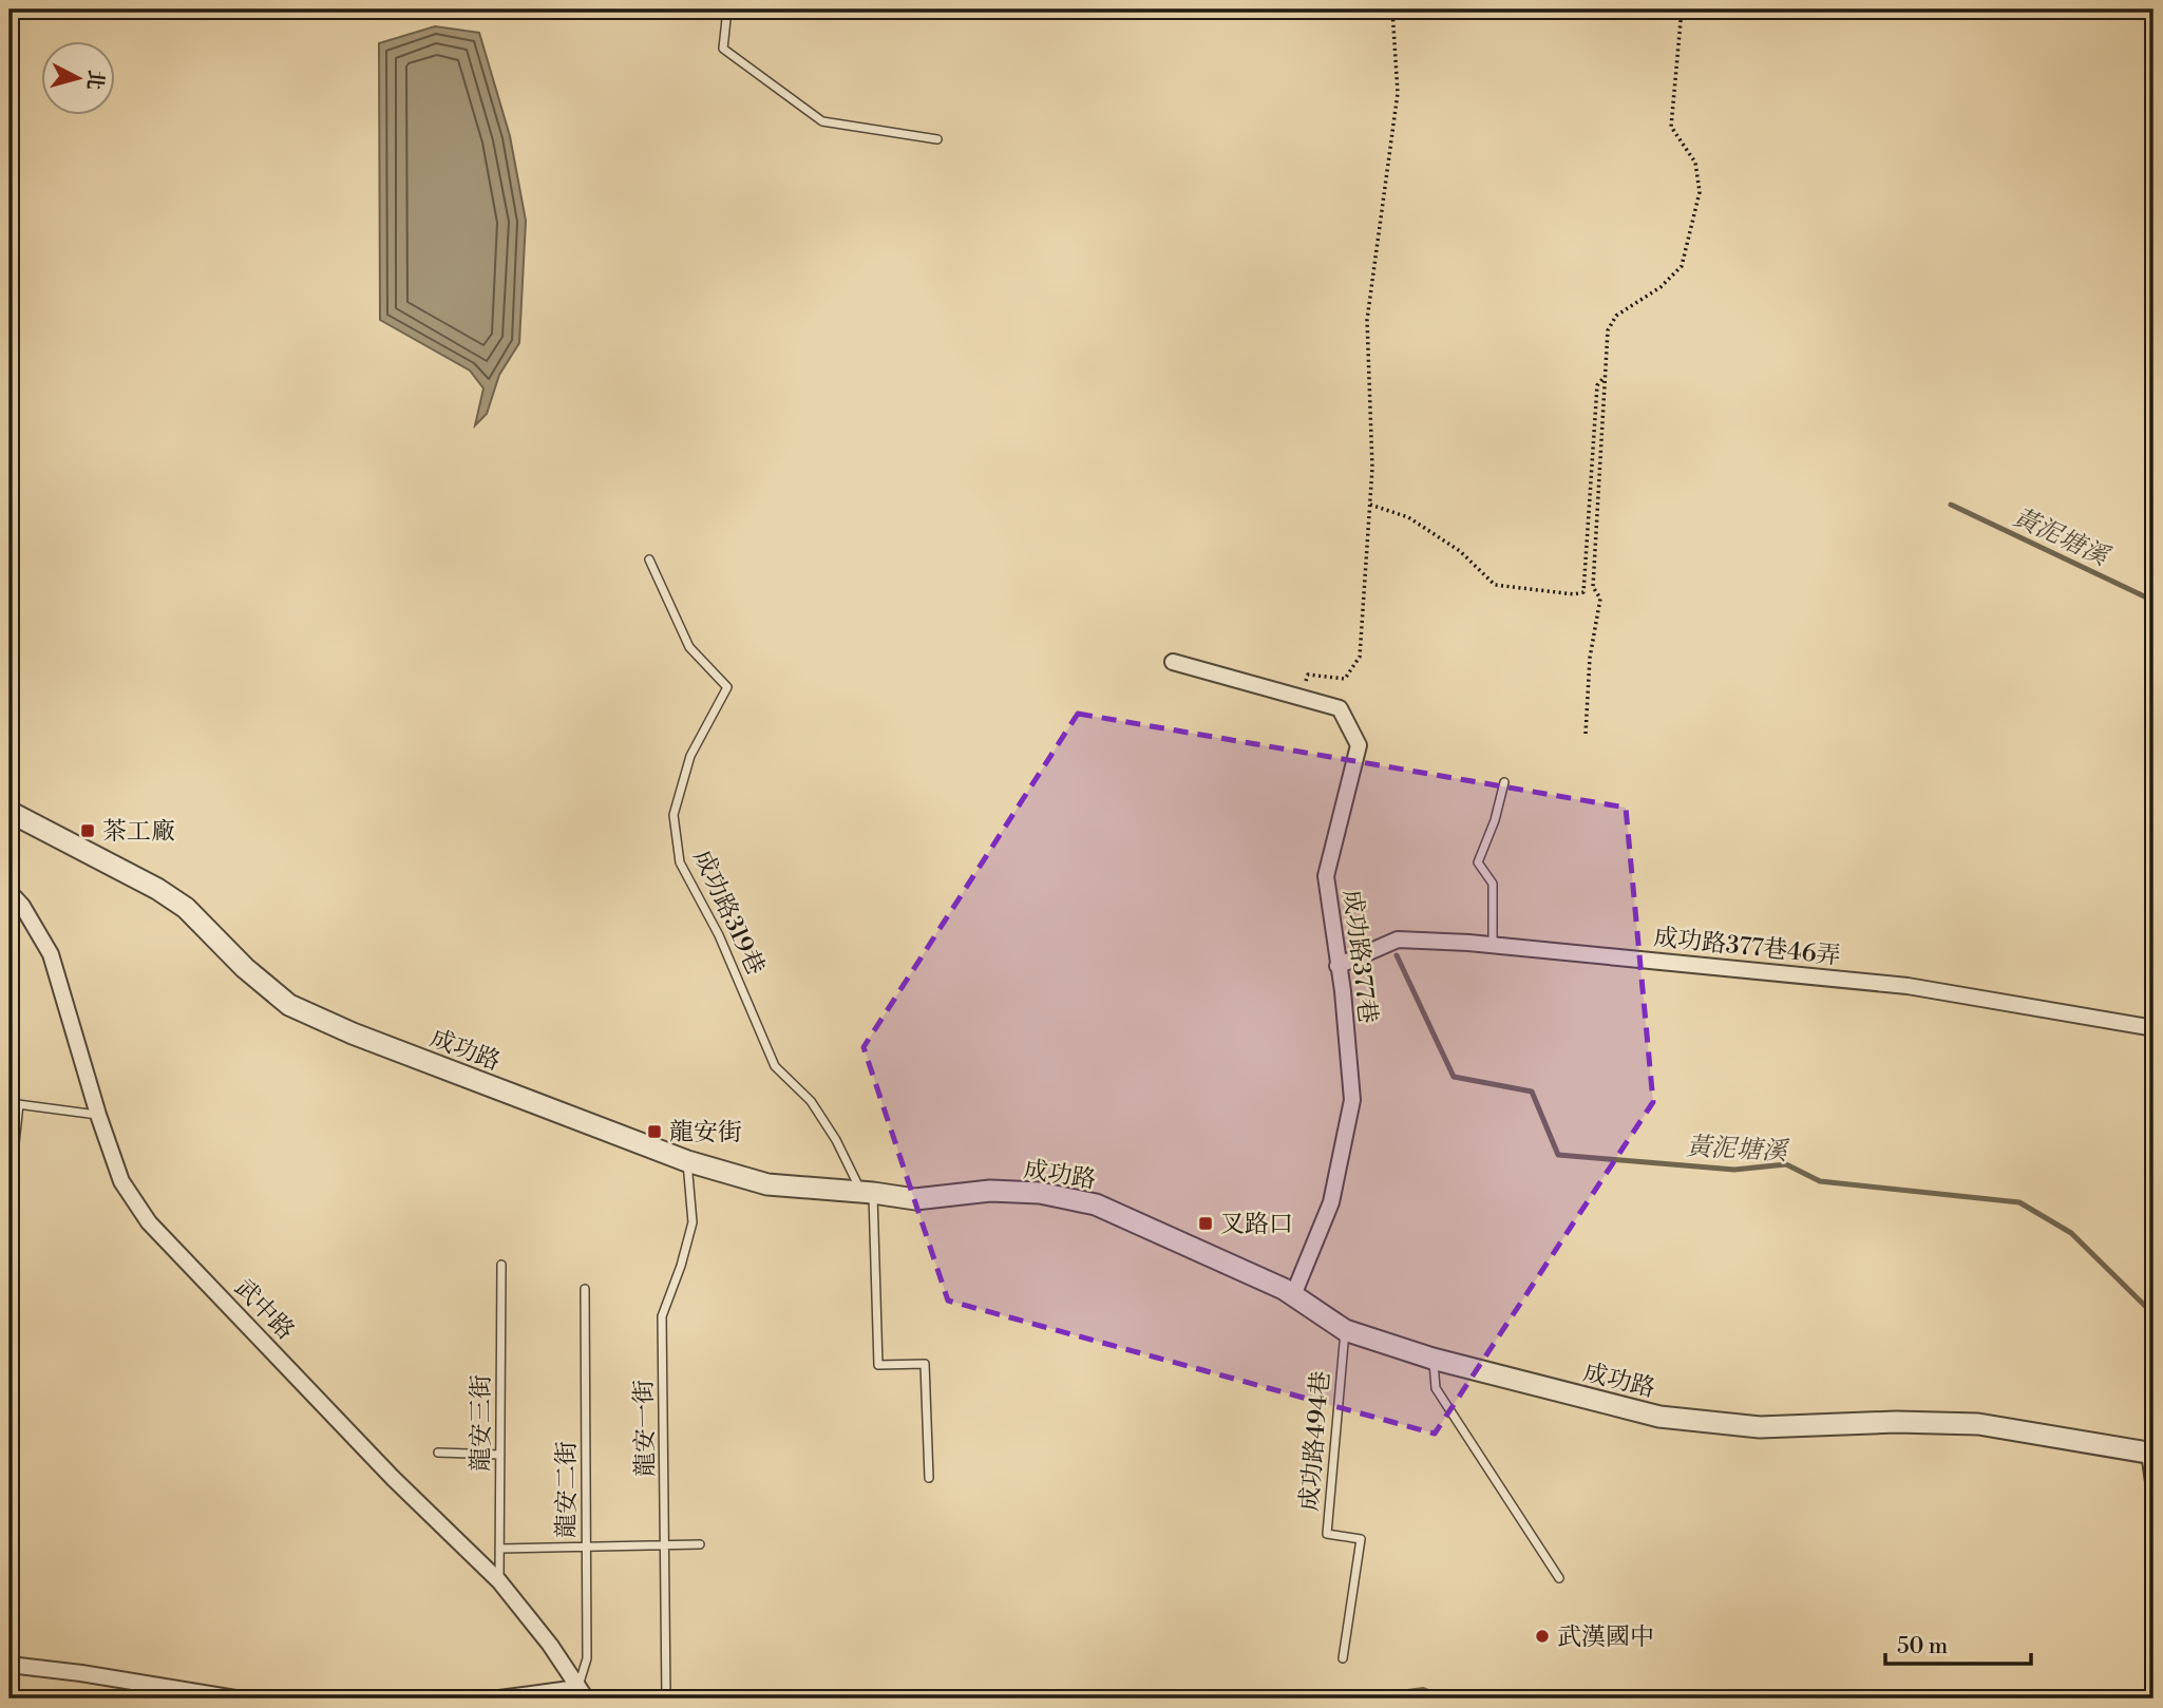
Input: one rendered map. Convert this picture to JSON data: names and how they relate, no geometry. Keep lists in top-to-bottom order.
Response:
{
  "streets": {
    "street": [
      "成功路377巷46弄",
      "成功路377巷",
      "成功路",
      "武中路"
    ],
    "lane": [
      "成功路319巷",
      "龍安三街",
      "龍安一街",
      "成功路494巷",
      "龍安二街"
    ]
  },
  "crossings": [
    ["成功路319巷", "成功路"],
    ["成功路377巷46弄", "成功路377巷"],
    ["成功路377巷", "成功路"],
    ["成功路", "龍安一街"],
    ["成功路", "成功路494巷"],
    ["武中路", "龍安三街"],
    ["武中路", "龍安二街"]
  ],
  "water": ["黃泥塘溪"],
  "places": {
    "transit": ["茶工廠", "龍安街", "叉路口"],
    "other": ["武漢國中"]
  },
  "scale_bar": "50 m",
  "north": "right"
}
